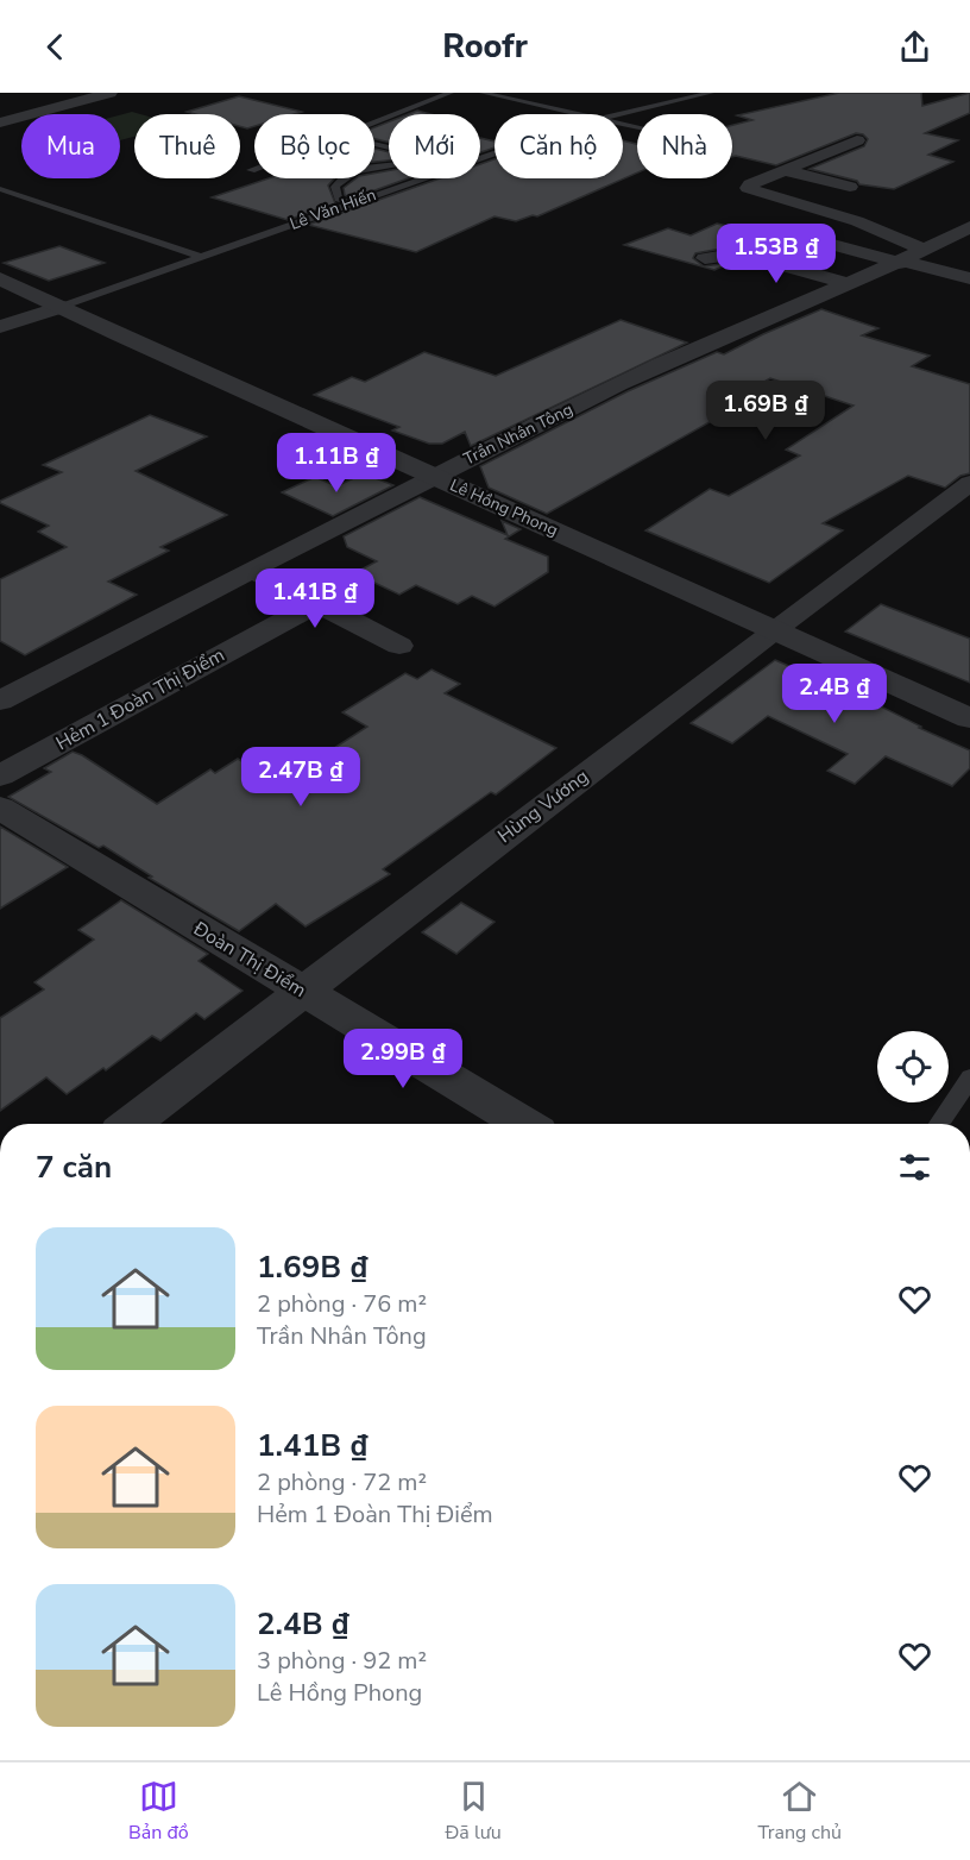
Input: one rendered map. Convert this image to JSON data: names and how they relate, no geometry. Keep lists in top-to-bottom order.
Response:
{
  "streets": {
    "street": [
      "Lê Văn Hiến",
      "Trần Nhân Tông",
      "Lê Hồng Phong",
      "Hẻm 1 Đoàn Thị Điểm",
      "Hùng Vương",
      "Đoàn Thị Điểm"
    ]
  },
  "crossings": [
    ["Lê Văn Hiến", "Lê Hồng Phong"],
    ["Trần Nhân Tông", "Lê Hồng Phong"],
    ["Lê Hồng Phong", "Hùng Vương"],
    ["Hùng Vương", "Đoàn Thị Điểm"]
  ],
  "page": {
    "header": "Roofr",
    "chip": [
      "Mua",
      "Thuê",
      "Bộ lọc",
      "Mới",
      "Căn hộ",
      "Nhà"
    ],
    "price": [
      "1.53B ₫",
      "1.69B ₫",
      "1.11B ₫",
      "1.41B ₫",
      "2.4B ₫",
      "2.47B ₫",
      "2.99B ₫"
    ],
    "heading": "7 căn",
    "list": [
      {
        "name": "1.69B ₫",
        "note": "2 phòng · 76 m² · Trần Nhân Tông"
      },
      {
        "name": "1.41B ₫",
        "note": "2 phòng · 72 m² · Hẻm 1 Đoàn Thị Điểm"
      },
      {
        "name": "2.4B ₫",
        "note": "3 phòng · 92 m² · Lê Hồng Phong"
      }
    ],
    "tabs": ["Bản đồ", "Đã lưu", "Trang chủ"]
  }
}
